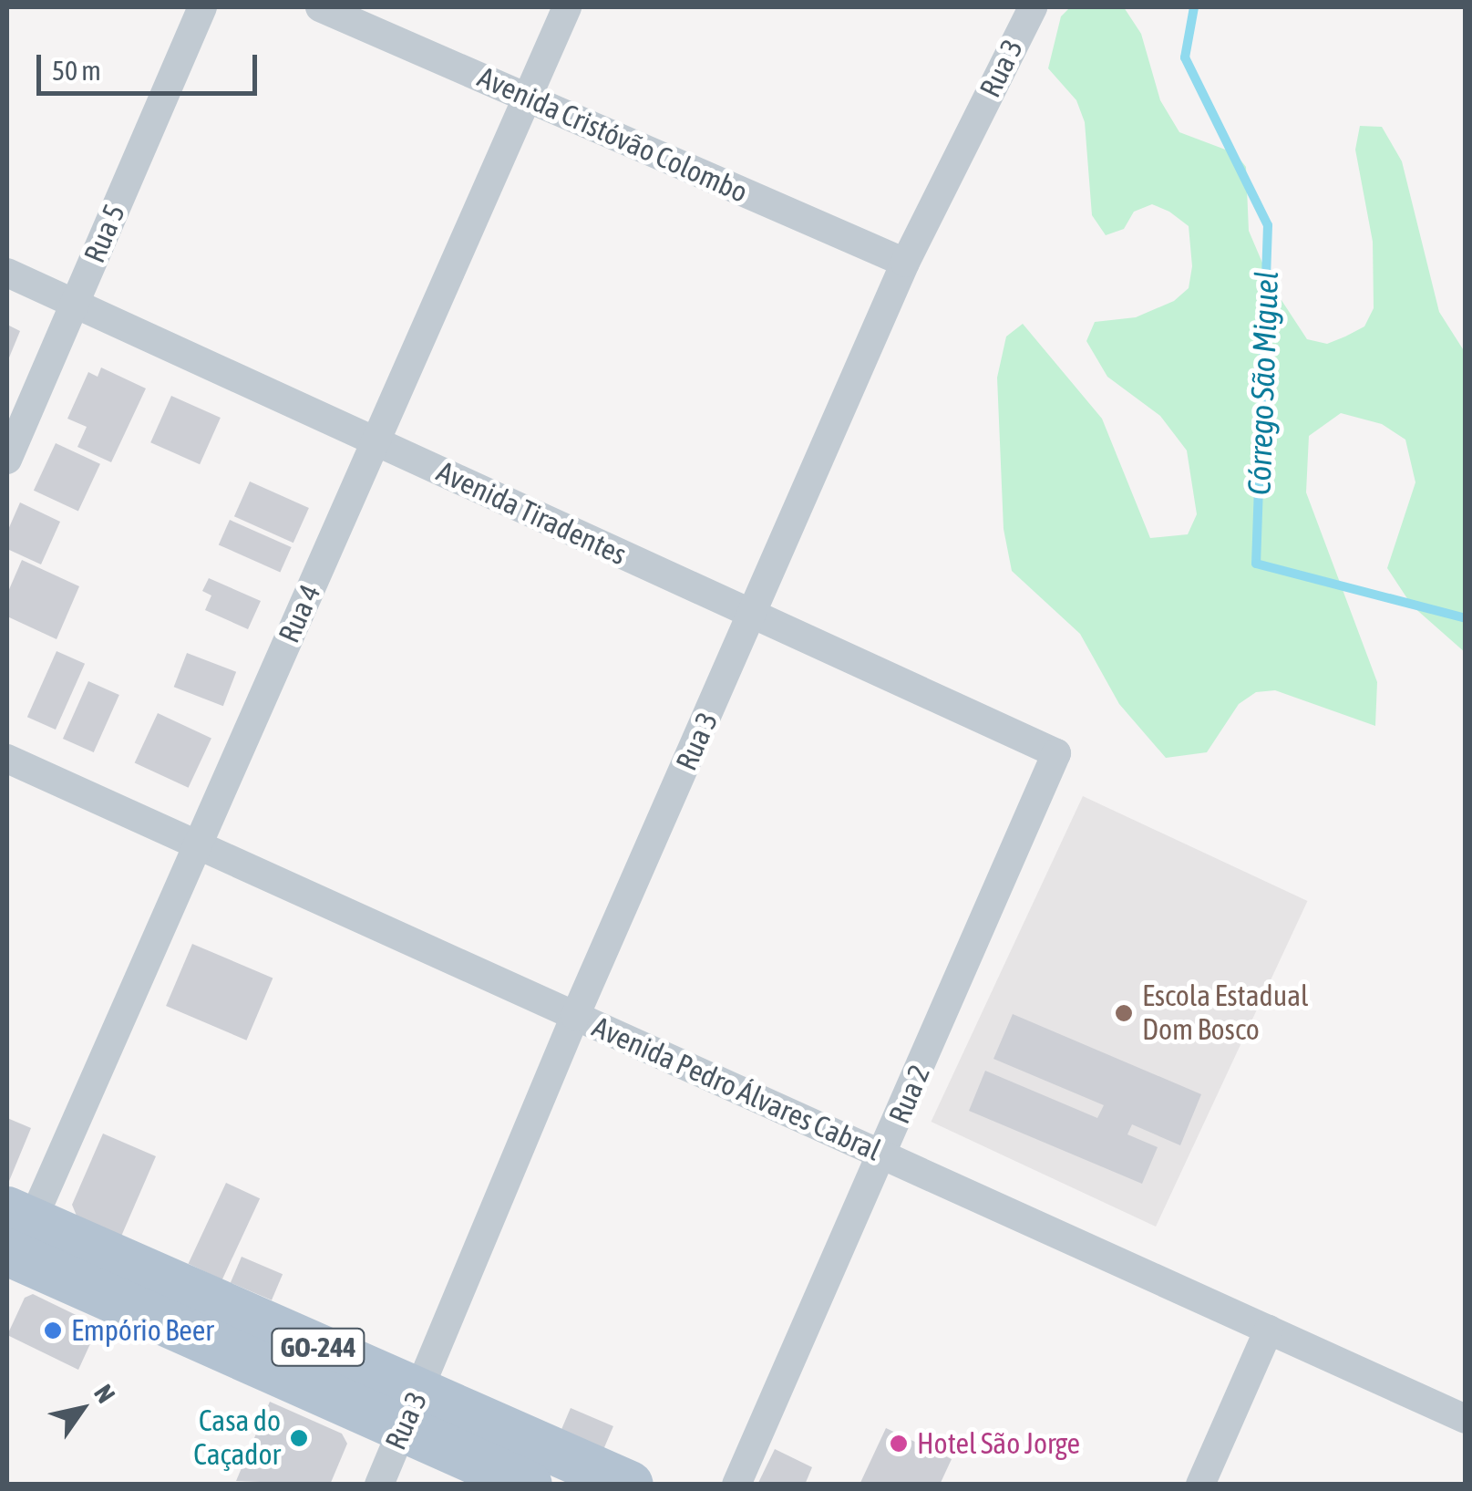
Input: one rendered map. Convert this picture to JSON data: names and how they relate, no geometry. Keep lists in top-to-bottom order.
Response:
{
  "streets": {
    "main road": ["GO-244"],
    "street": [
      "Rua 3",
      "Avenida Cristóvão Colombo",
      "Rua 5",
      "Avenida Tiradentes",
      "Rua 4",
      "Avenida Pedro Álvares Cabral",
      "Rua 2"
    ]
  },
  "crossings": [
    ["Rua 3", "Avenida Cristóvão Colombo"],
    ["Rua 3", "Avenida Tiradentes"],
    ["Rua 3", "Avenida Pedro Álvares Cabral"],
    ["Rua 3", "GO-244"],
    ["Avenida Cristóvão Colombo", "Rua 4"],
    ["Rua 5", "Avenida Tiradentes"],
    ["Avenida Tiradentes", "Rua 4"],
    ["Avenida Tiradentes", "Rua 2"],
    ["Rua 4", "Avenida Pedro Álvares Cabral"],
    ["Rua 4", "GO-244"],
    ["Avenida Pedro Álvares Cabral", "Rua 2"]
  ],
  "water": ["Córrego São Miguel"],
  "places": [
    "Escola Estadual Dom Bosco",
    "Empório Beer",
    "Casa do Caçador",
    "Hotel São Jorge"
  ],
  "scale_bar": "50 m",
  "north": "top right"
}
